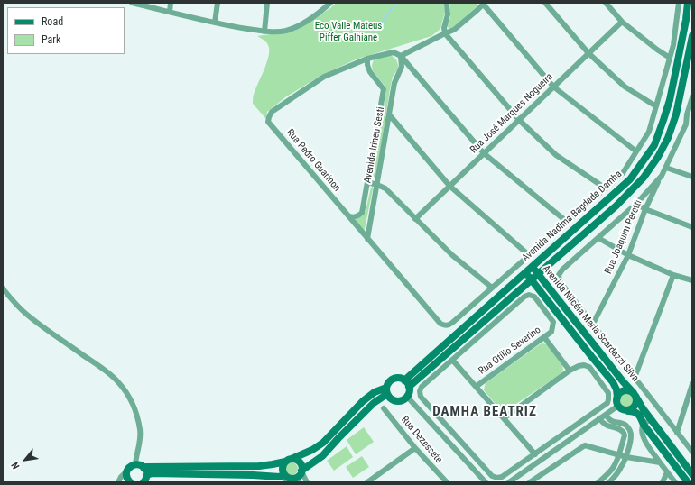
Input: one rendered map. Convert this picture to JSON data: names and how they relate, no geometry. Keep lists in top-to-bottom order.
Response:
{
  "streets": {
    "street": [
      "Rua José Marques Nogueira",
      "Avenida Irineu Sesti",
      "Rua Pedro Guarinon",
      "Avenida Nadima Bagdade Damha",
      "Rua Joaquim Peretti",
      "Avenida Nilcéia Maria Scardazzi Silva",
      "Rua Otílio Severino",
      "Rua Dezessete"
    ]
  },
  "crossings": [
    ["Avenida Irineu Sesti", "Rua Pedro Guarinon"],
    ["Avenida Nadima Bagdade Damha", "Avenida Nilcéia Maria Scardazzi Silva"]
  ],
  "districts": ["DAMHA BEATRIZ"],
  "parks": ["Eco Valle Mateus Piffer Galhiane"],
  "legend": ["Road", "Park"],
  "north": "bottom left"
}
